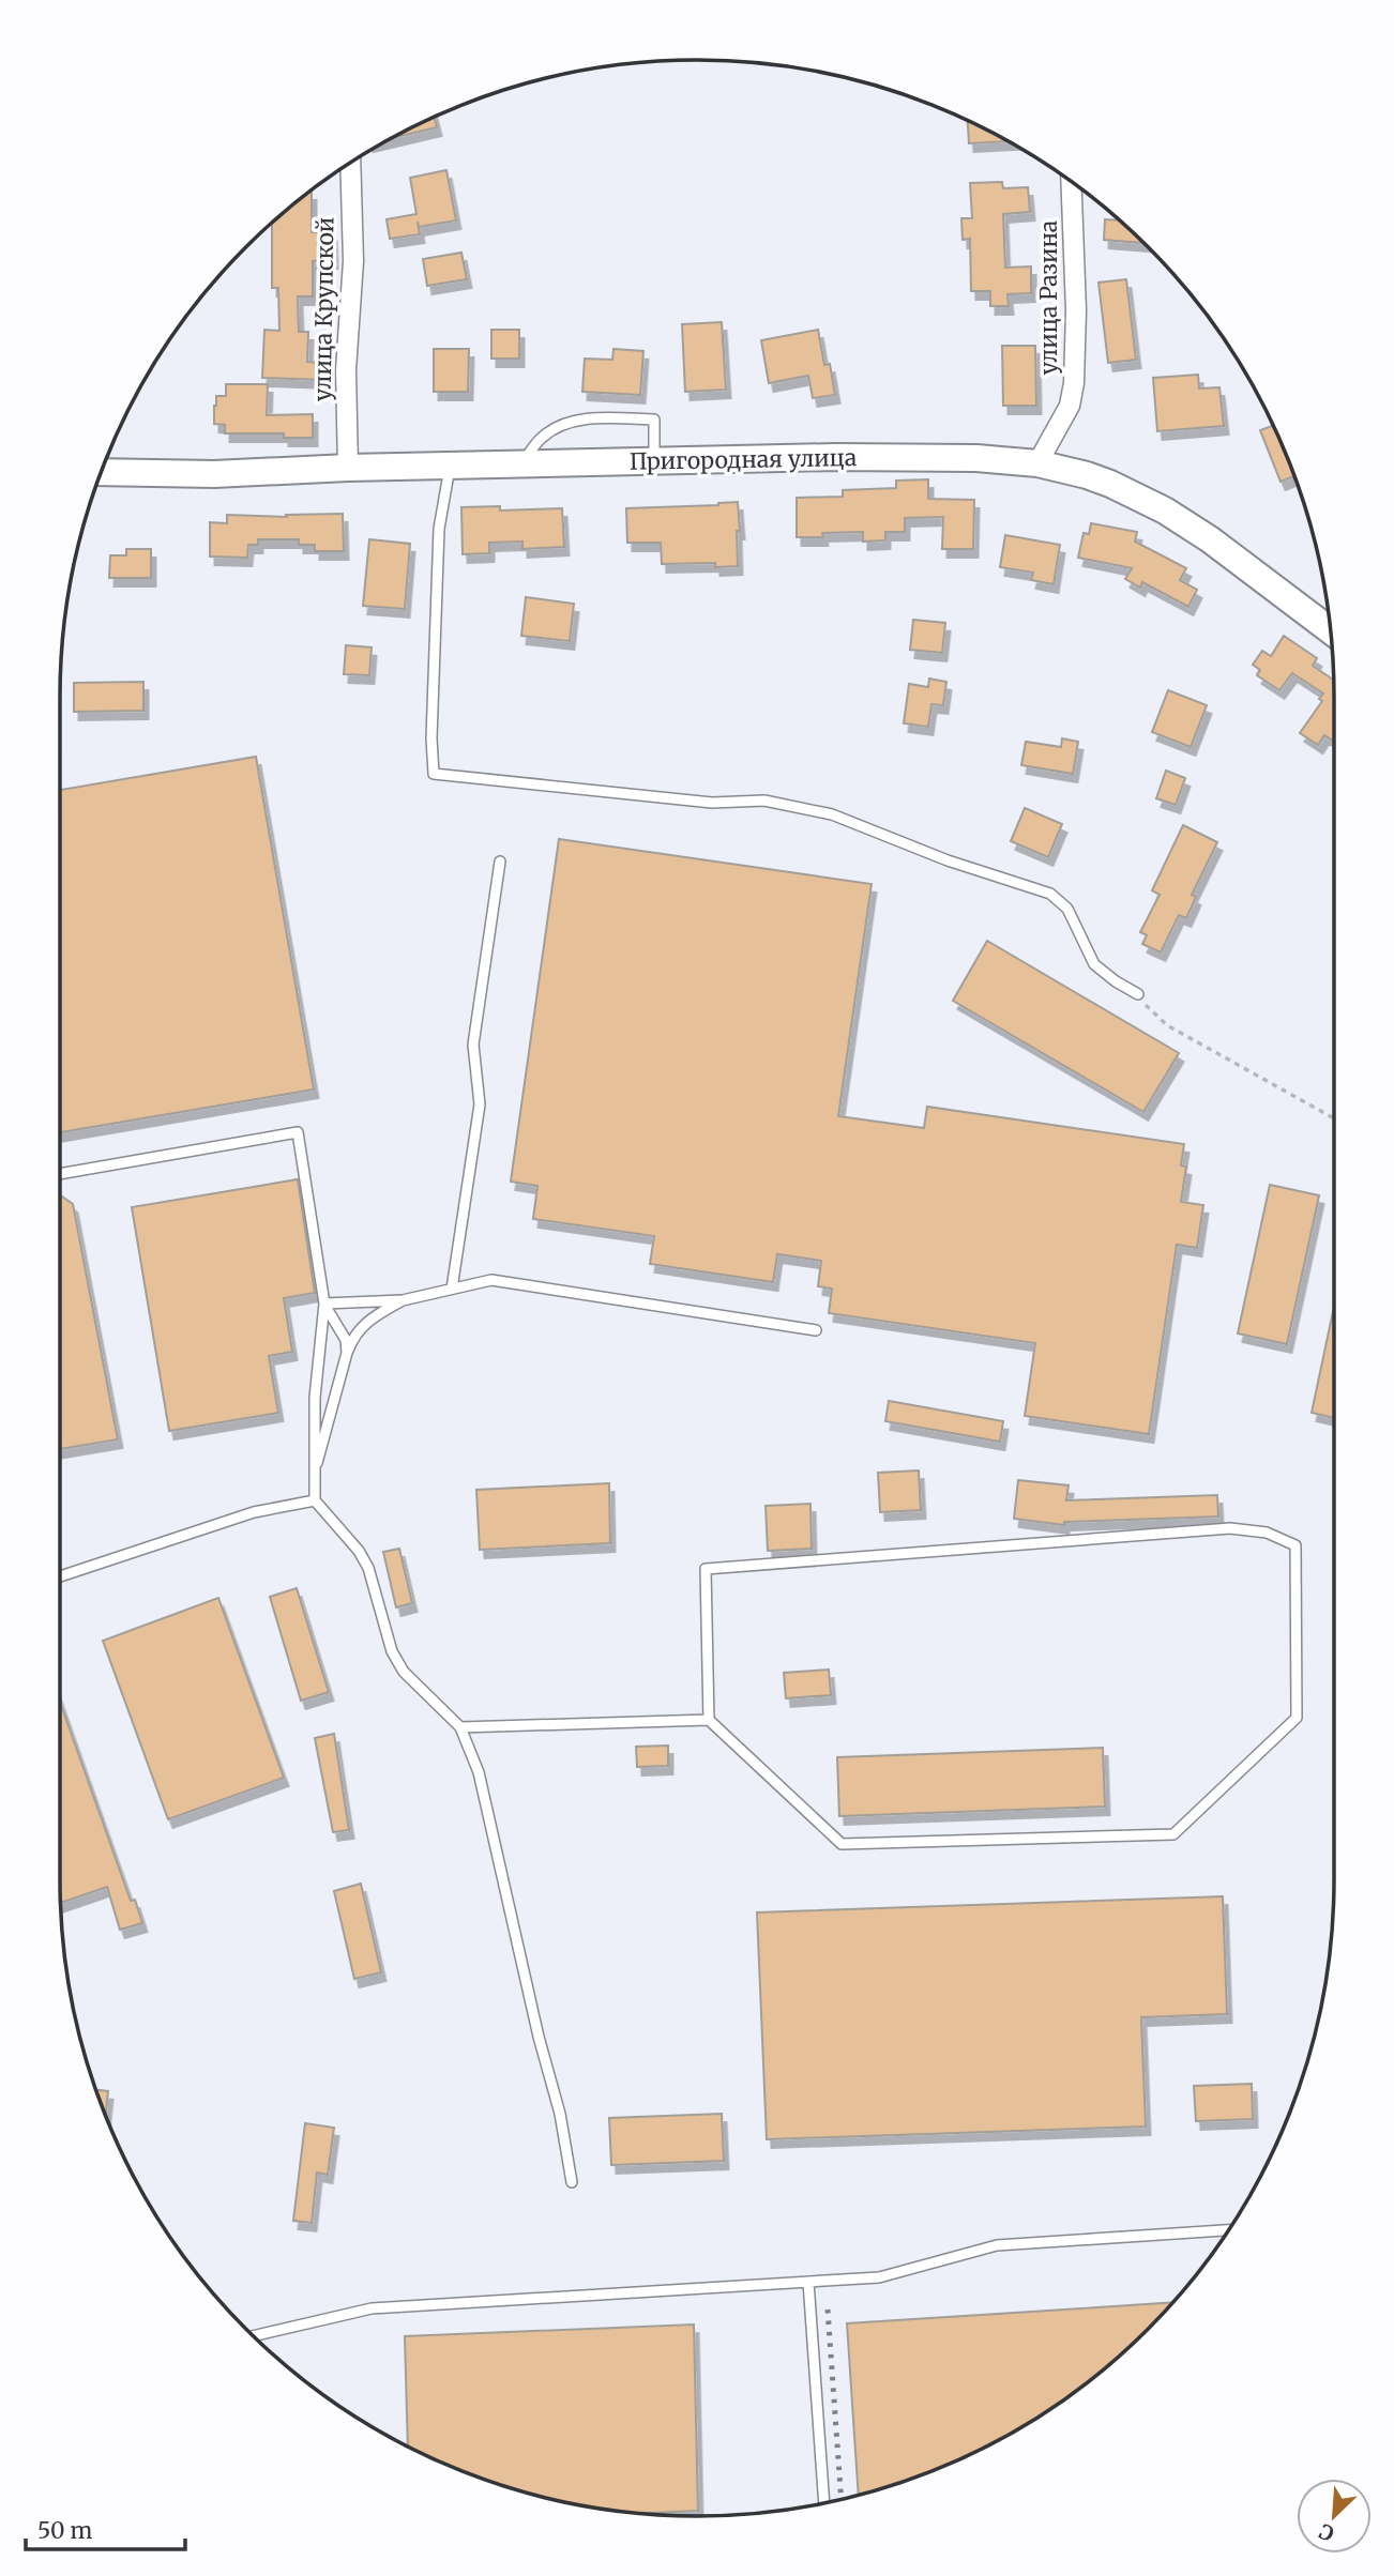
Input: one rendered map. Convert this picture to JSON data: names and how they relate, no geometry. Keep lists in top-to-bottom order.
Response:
{
  "streets": {
    "street": ["улица Разина", "улица Крупской", "Пригородная улица"]
  },
  "crossings": [
    ["улица Разина", "Пригородная улица"],
    ["улица Крупской", "Пригородная улица"]
  ],
  "scale_bar": "50 m",
  "north": "bottom left"
}
